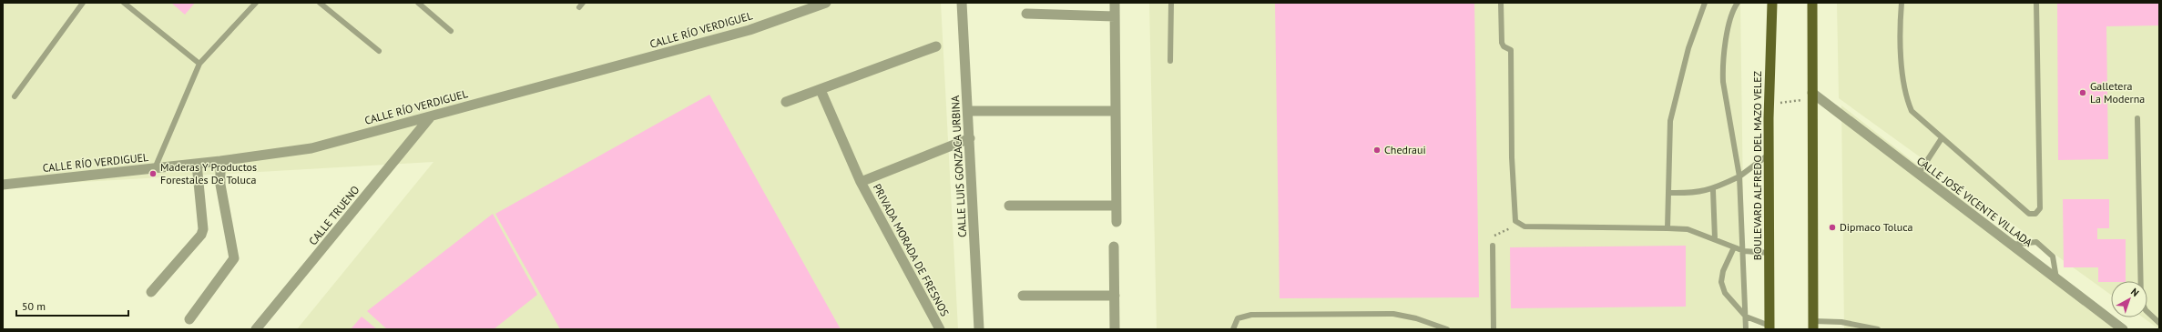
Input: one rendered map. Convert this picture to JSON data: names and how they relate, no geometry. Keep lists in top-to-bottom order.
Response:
{
  "streets": {
    "main road": ["BOULEVARD ALFREDO DEL MAZO VELEZ"],
    "street": [
      "CALLE RÍO VERDIGUEL",
      "CALLE LUIS GONZACA URBINA",
      "CALLE JOSÉ VICENTE VILLADA",
      "CALLE TRUENO",
      "PRIVADA MORADA DE FRESNOS"
    ]
  },
  "crossings": [
    ["CALLE RÍO VERDIGUEL", "CALLE TRUENO"],
    ["CALLE LUIS GONZACA URBINA", "PRIVADA MORADA DE FRESNOS"]
  ],
  "places": [
    "Galletera La Moderna",
    "Chedraui",
    "Maderas Y Productos Forestales De Toluca",
    "Dipmaco Toluca"
  ],
  "scale_bar": "50 m",
  "north": "top right"
}
